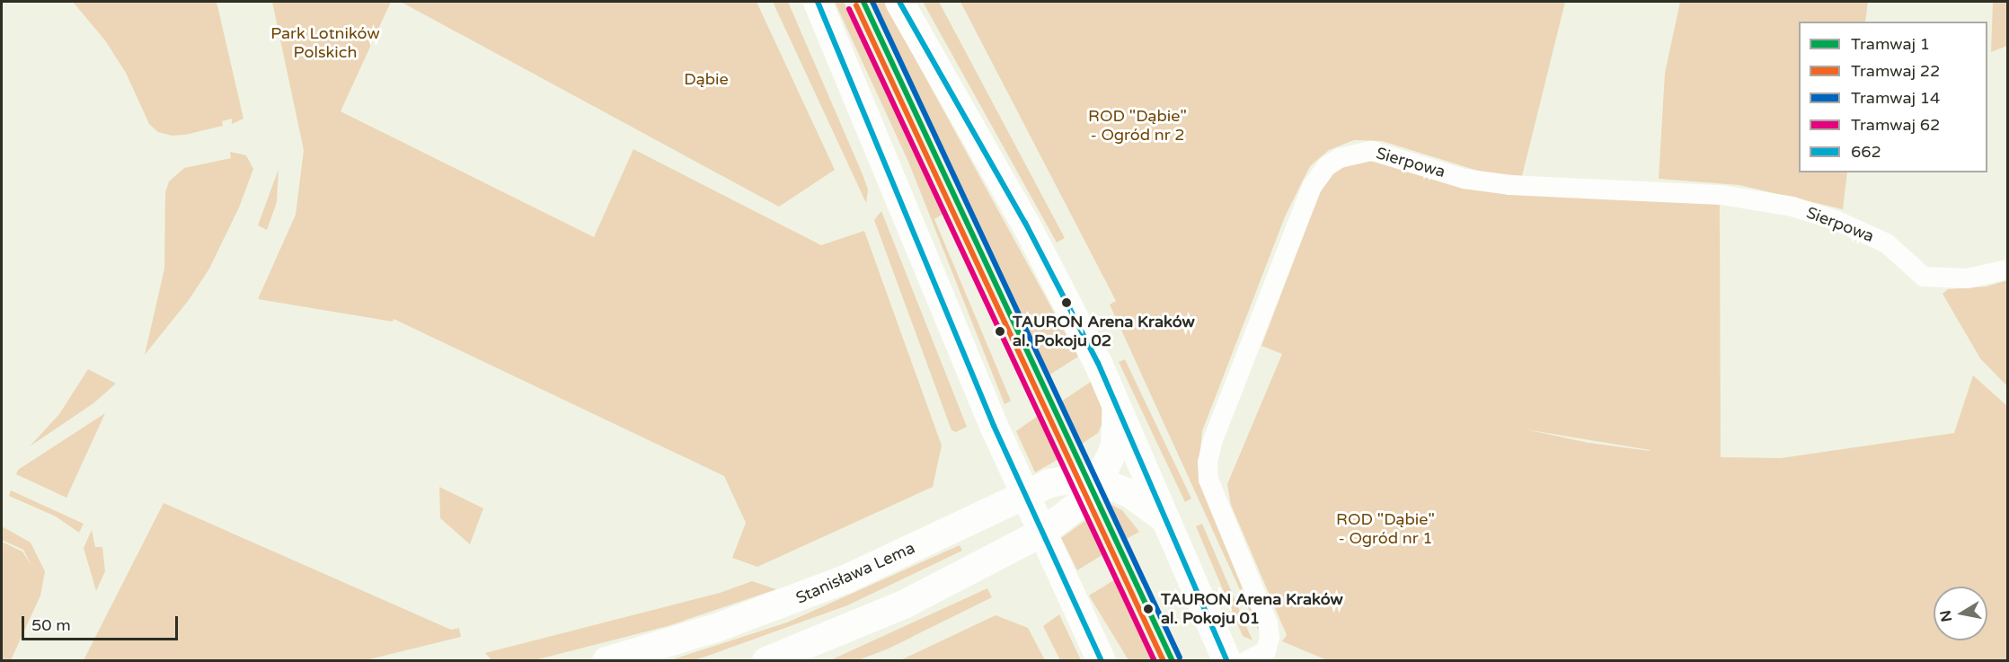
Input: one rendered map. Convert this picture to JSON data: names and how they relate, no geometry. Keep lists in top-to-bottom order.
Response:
{
  "streets": {
    "main road": ["Stanisława Lema"],
    "street": ["Sierpowa"]
  },
  "parks": [
    "Park Lotników Polskich",
    "Dąbie",
    "ROD \"Dąbie\" - Ogród nr 2",
    "ROD \"Dąbie\" - Ogród nr 1"
  ],
  "places": ["TAURON Arena Kraków al. Pokoju 02", "TAURON Arena Kraków al. Pokoju 01"],
  "lines": [
    "tram line 1",
    "tram line 14",
    "transit line 662",
    "tram line 22",
    "tram line 62"
  ],
  "legend": [
    "Tramwaj 1",
    "Tramwaj 22",
    "Tramwaj 14",
    "Tramwaj 62",
    "662"
  ],
  "scale_bar": "50 m",
  "north": "left"
}
